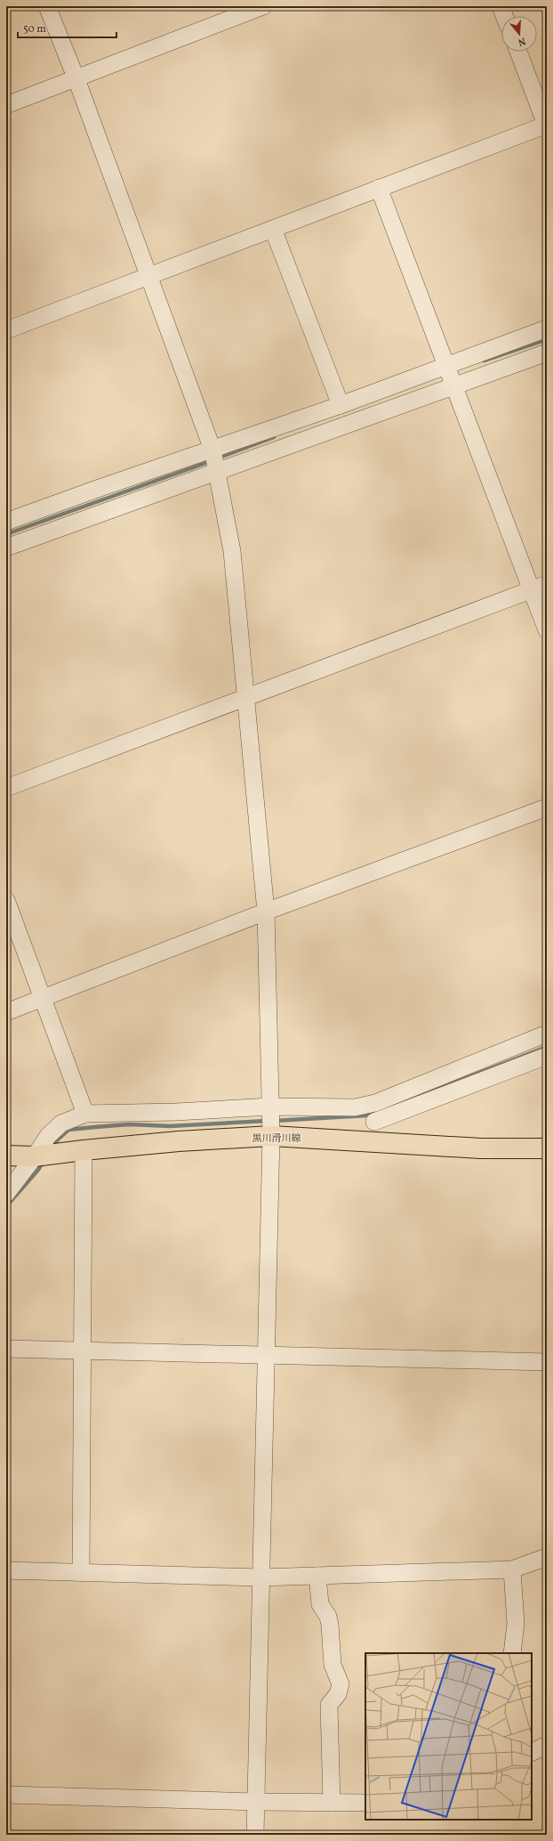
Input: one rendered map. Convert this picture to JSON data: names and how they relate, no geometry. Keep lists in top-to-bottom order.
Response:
{
  "streets": {
    "main road": ["黒川滑川線"]
  },
  "scale_bar": "50 m",
  "north": "bottom"
}
